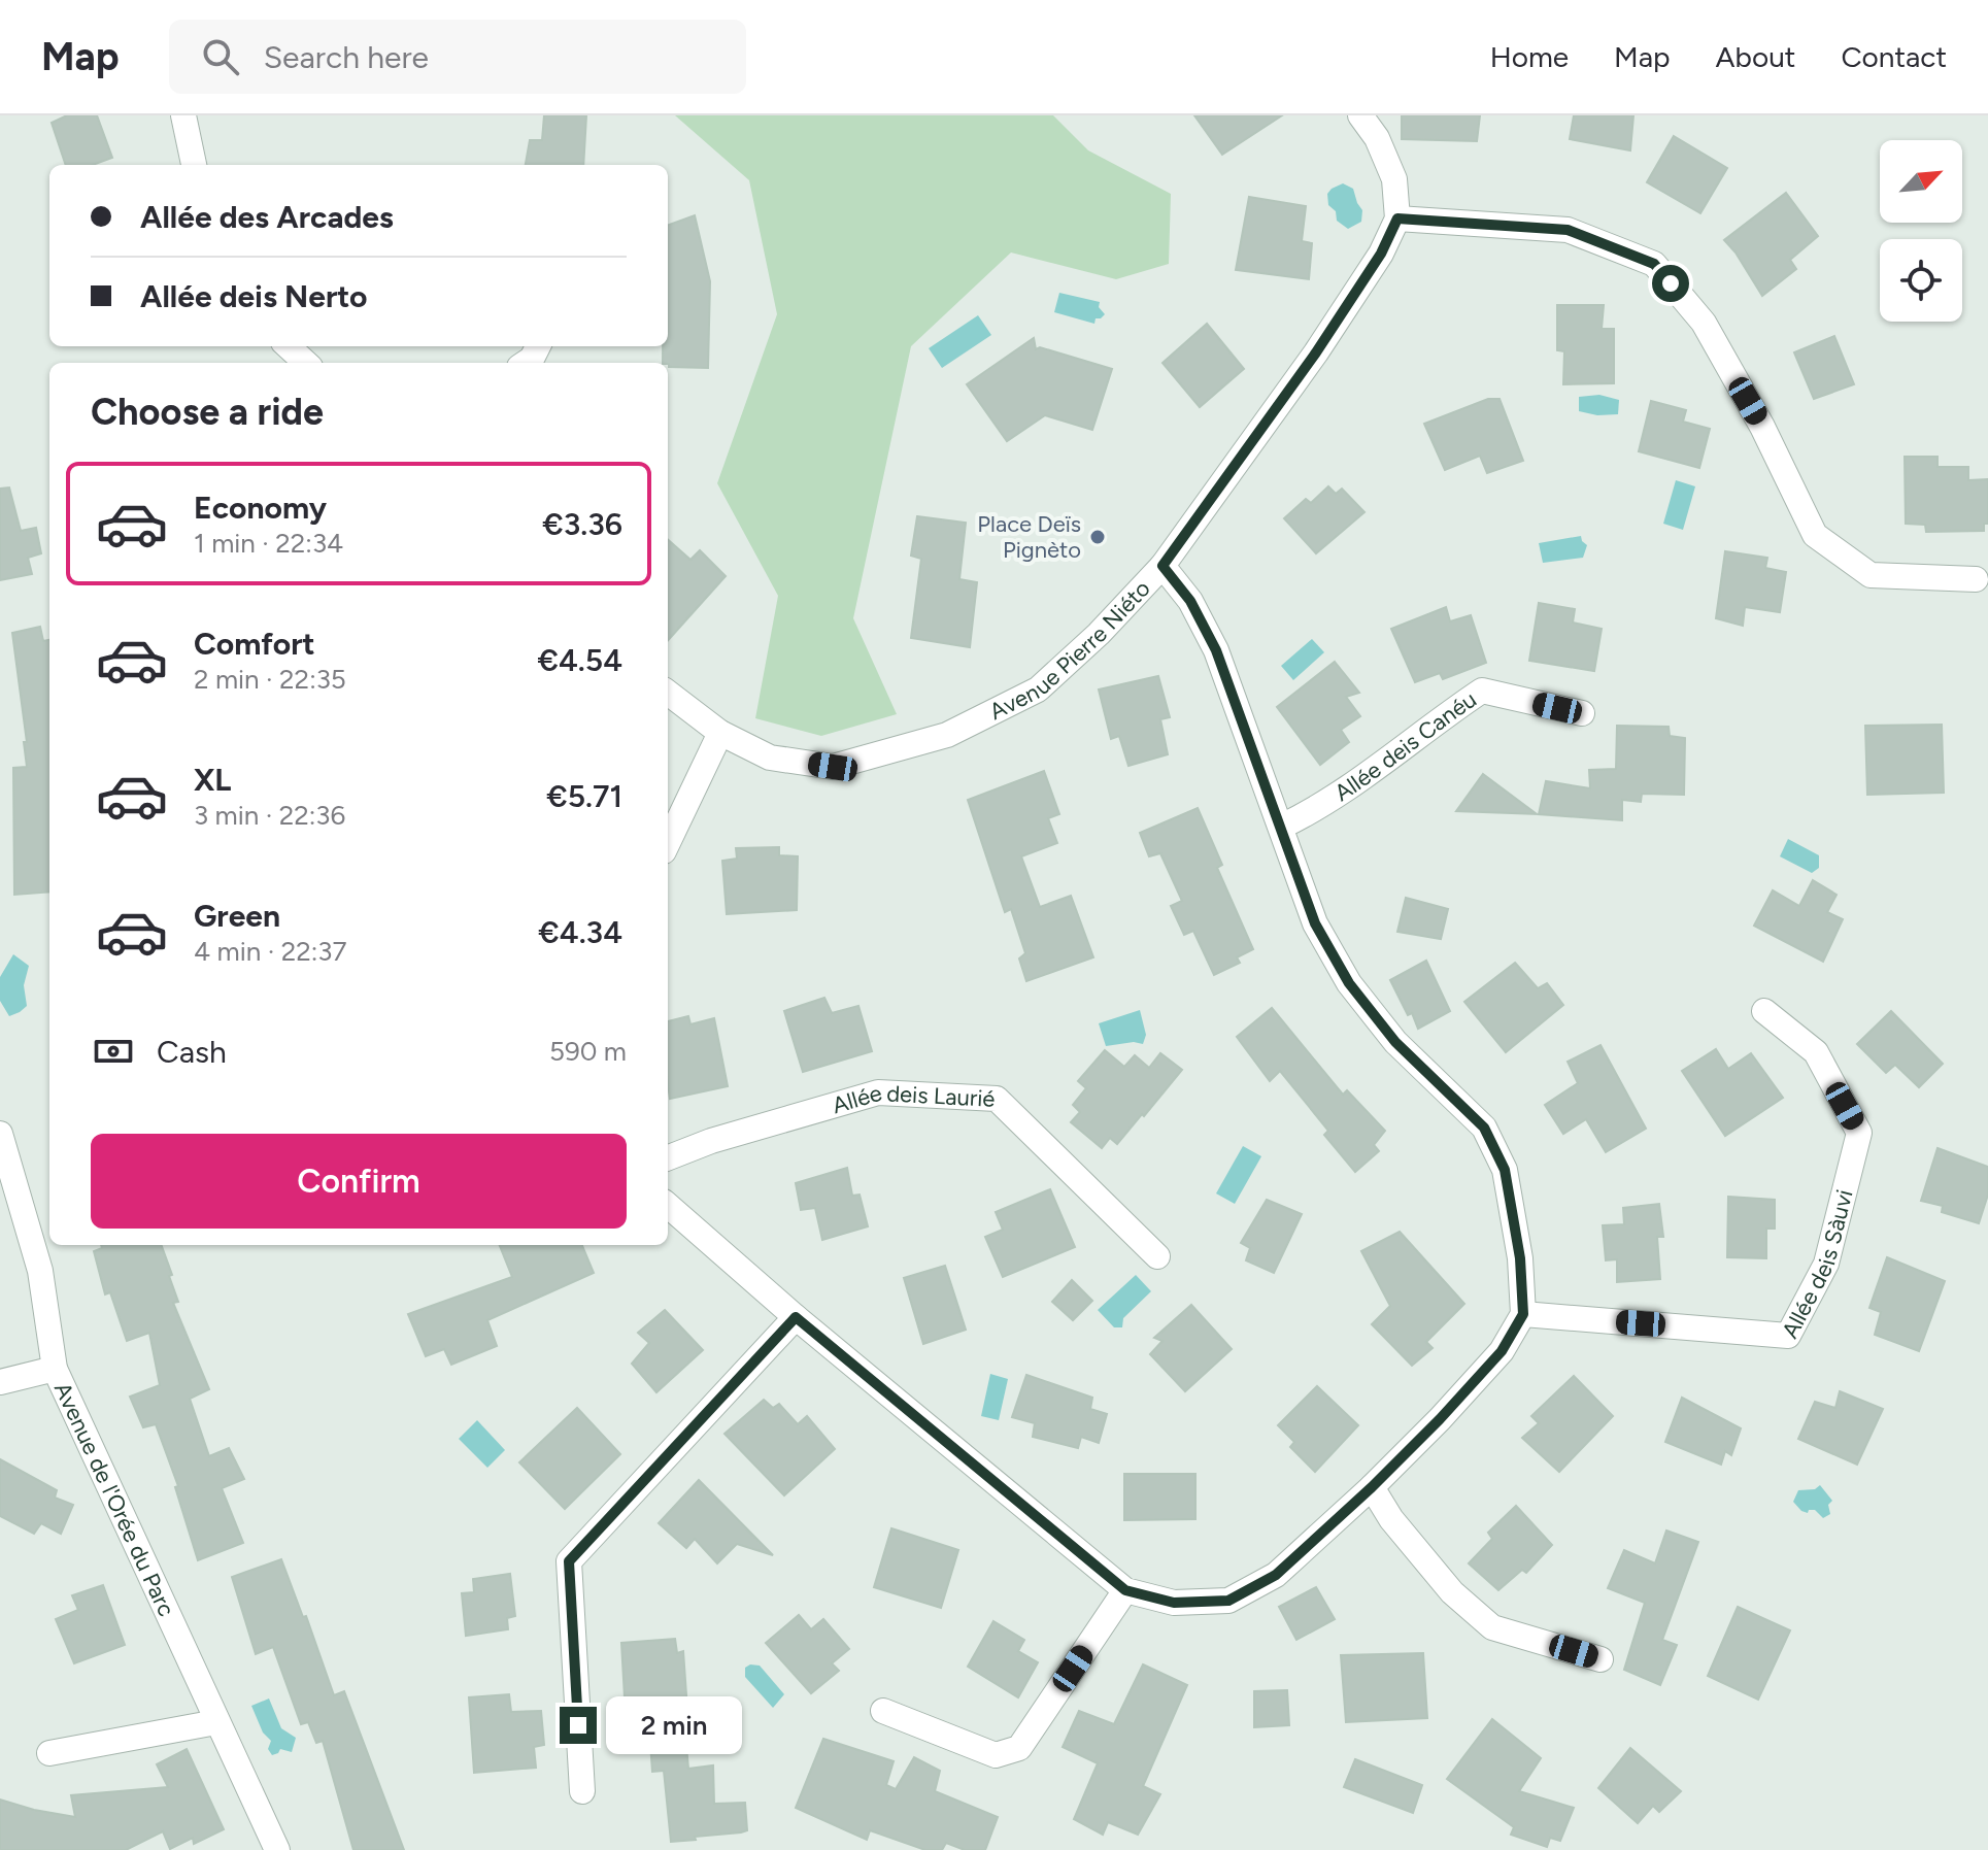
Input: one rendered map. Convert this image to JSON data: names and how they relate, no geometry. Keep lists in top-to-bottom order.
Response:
{
  "streets": {
    "street": [
      "Avenue Pierre Niéto",
      "Allée deis Canéu",
      "Allée deis Laurié",
      "Allée deis Sàuvi",
      "Avenue de l'Orée du Parc"
    ]
  },
  "places": ["Place Deïs Pignèto"],
  "north": "top right",
  "page": {
    "header": "Map",
    "search": "Search here",
    "nav": [
      "Home",
      "Map",
      "About",
      "Contact"
    ],
    "banner": ["Allée des Arcades", "Allée deis Nerto"],
    "heading": "Choose a ride",
    "list": [
      {
        "name": "Economy",
        "note": "1 min · 22:34",
        "value": "€3.36"
      },
      {
        "name": "Comfort",
        "note": "2 min · 22:35",
        "value": "€4.54"
      },
      {
        "name": "XL",
        "note": "3 min · 22:36",
        "value": "€5.71"
      },
      {
        "name": "Green",
        "note": "4 min · 22:37",
        "value": "€4.34"
      }
    ],
    "pay": ["Cash", "590 m"],
    "buttons": "Confirm",
    "bubble": "2 min"
  }
}
